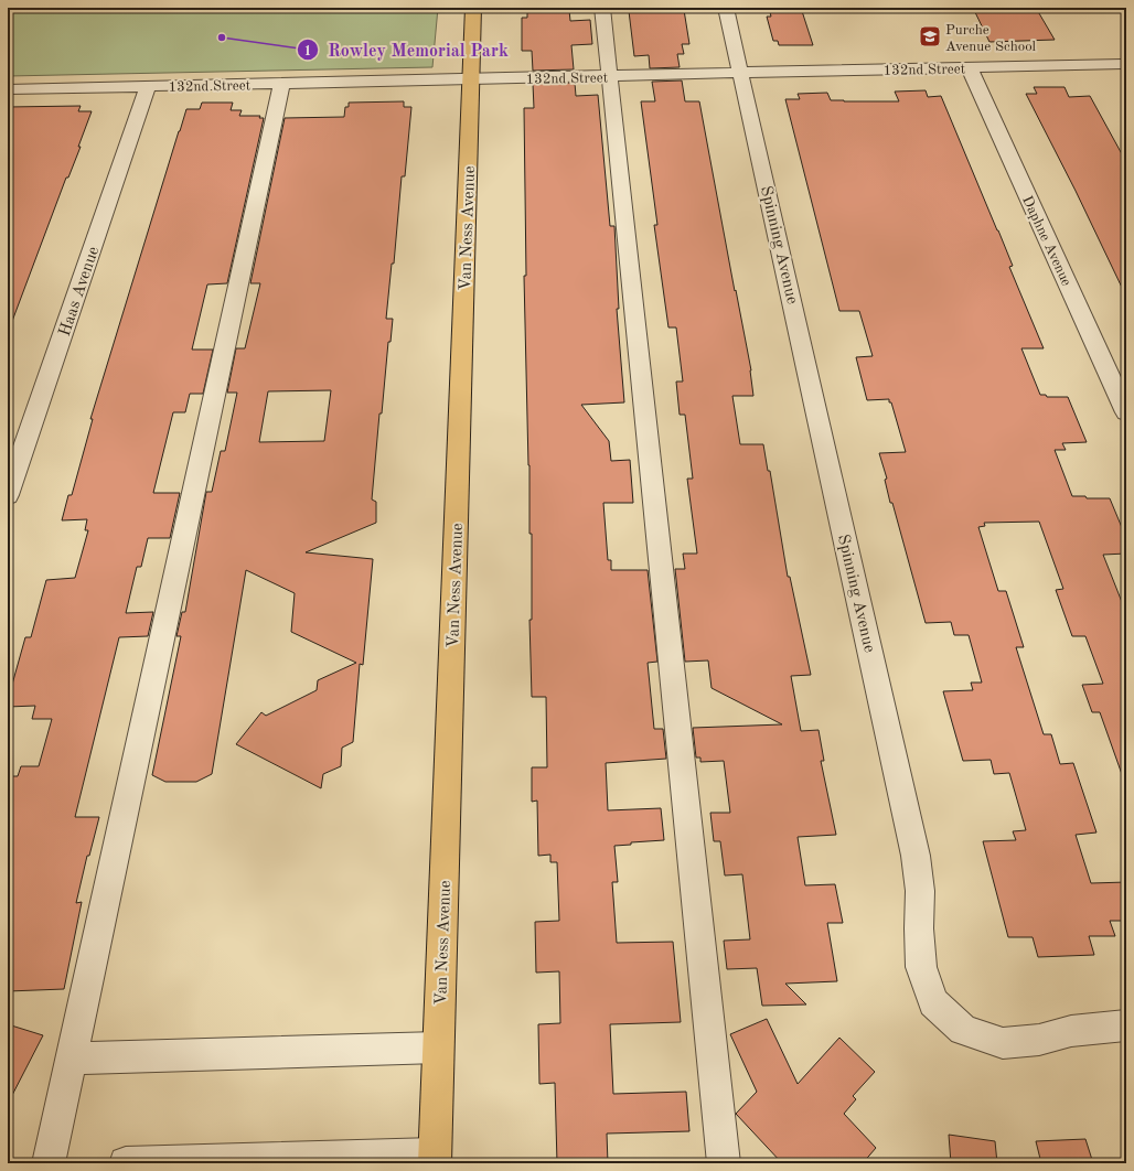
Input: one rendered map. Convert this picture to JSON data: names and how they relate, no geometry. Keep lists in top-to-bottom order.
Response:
{
  "streets": {
    "main road": ["Van Ness Avenue"],
    "street": [
      "132nd Street",
      "Daphne Avenue",
      "Spinning Avenue",
      "Haas Avenue"
    ]
  },
  "crossings": [
    ["132nd Street", "Van Ness Avenue"],
    ["132nd Street", "Daphne Avenue"],
    ["132nd Street", "Spinning Avenue"],
    ["132nd Street", "Haas Avenue"]
  ],
  "places": {
    "school or university": ["Purche Avenue School"],
    "other": ["Rowley Memorial Park"]
  }
}
